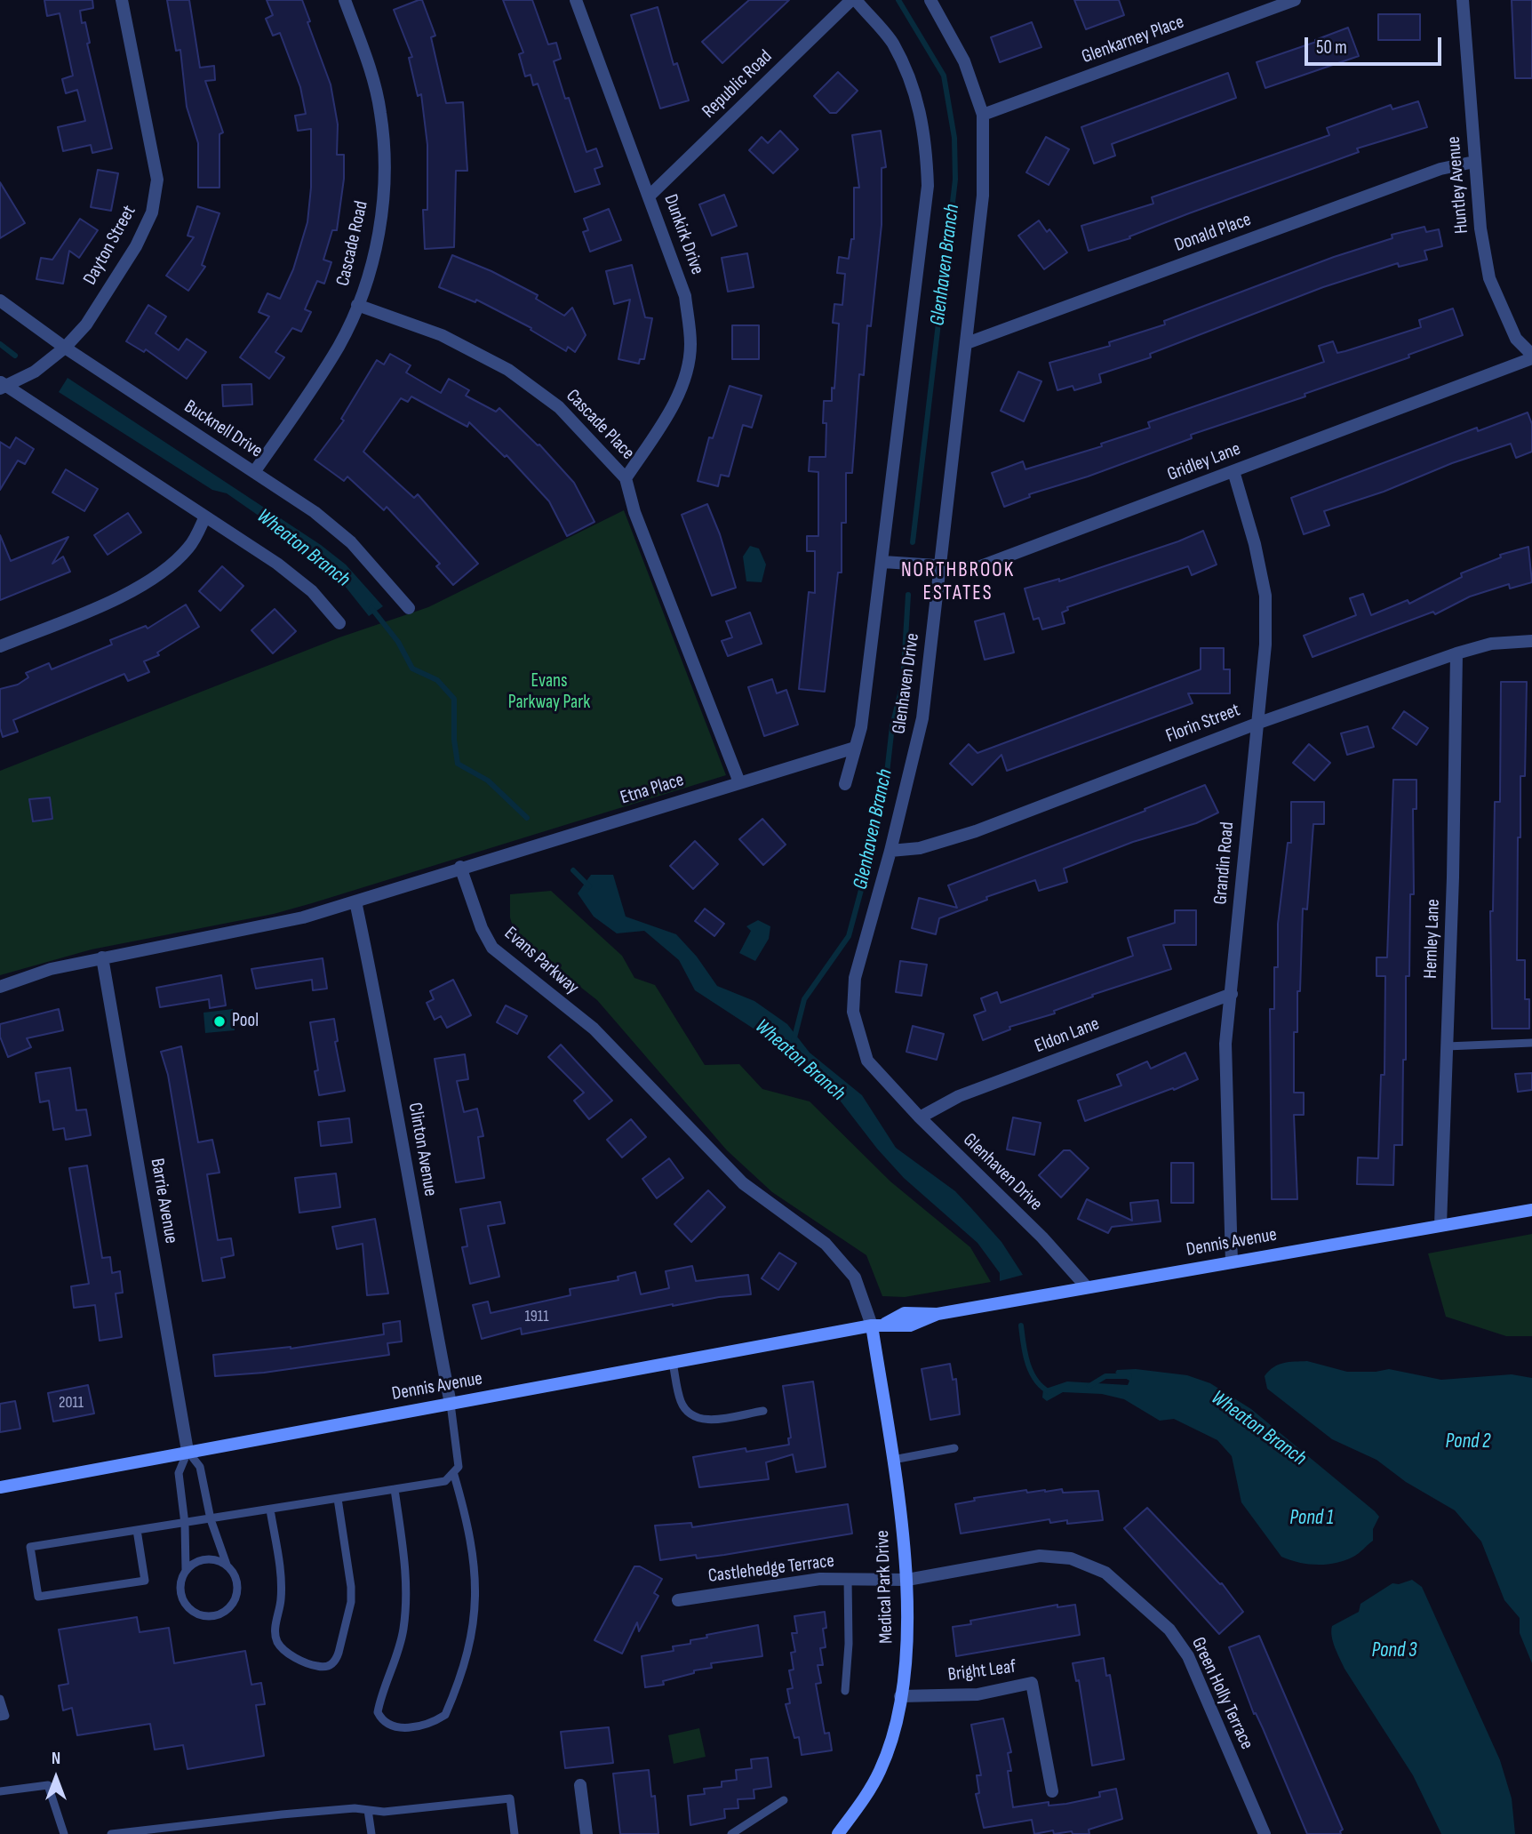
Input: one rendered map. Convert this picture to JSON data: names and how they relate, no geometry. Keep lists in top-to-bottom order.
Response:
{
  "streets": {
    "street": [
      "Glenkarney Place",
      "Republic Road",
      "Huntley Avenue",
      "Donald Place",
      "Dunkirk Drive",
      "Cascade Road",
      "Dayton Street",
      "Cascade Place",
      "Bucknell Drive",
      "Gridley Lane",
      "Glenhaven Drive",
      "Florin Street",
      "Etna Place",
      "Grandin Road",
      "Hemley Lane",
      "Evans Parkway",
      "Eldon Lane",
      "Clinton Avenue",
      "Barrie Avenue",
      "Dennis Avenue",
      "Castlehedge Terrace",
      "Medical Park Drive",
      "Bright Leaf",
      "Green Holly Terrace"
    ]
  },
  "crossings": [
    ["Glenkarney Place", "Glenhaven Drive"],
    ["Republic Road", "Dunkirk Drive"],
    ["Republic Road", "Glenhaven Drive"],
    ["Huntley Avenue", "Donald Place"],
    ["Huntley Avenue", "Gridley Lane"],
    ["Donald Place", "Glenhaven Drive"],
    ["Dunkirk Drive", "Cascade Place"],
    ["Cascade Road", "Cascade Place"],
    ["Cascade Road", "Bucknell Drive"],
    ["Dayton Street", "Bucknell Drive"],
    ["Cascade Place", "Etna Place"],
    ["Gridley Lane", "Glenhaven Drive"],
    ["Gridley Lane", "Grandin Road"],
    ["Glenhaven Drive", "Florin Street"],
    ["Glenhaven Drive", "Etna Place"],
    ["Glenhaven Drive", "Eldon Lane"],
    ["Glenhaven Drive", "Dennis Avenue"],
    ["Florin Street", "Grandin Road"],
    ["Florin Street", "Hemley Lane"],
    ["Etna Place", "Evans Parkway"],
    ["Grandin Road", "Eldon Lane"],
    ["Grandin Road", "Dennis Avenue"],
    ["Hemley Lane", "Dennis Avenue"],
    ["Evans Parkway", "Dennis Avenue"],
    ["Evans Parkway", "Medical Park Drive"],
    ["Clinton Avenue", "Dennis Avenue"],
    ["Barrie Avenue", "Dennis Avenue"],
    ["Dennis Avenue", "Medical Park Drive"],
    ["Castlehedge Terrace", "Medical Park Drive"],
    ["Castlehedge Terrace", "Green Holly Terrace"],
    ["Medical Park Drive", "Bright Leaf"],
    ["Medical Park Drive", "Green Holly Terrace"]
  ],
  "districts": ["NORTHBROOK ESTATES"],
  "water": [
    "Glenhaven Branch",
    "Wheaton Branch",
    "Pond 2",
    "Pond 1",
    "Pond 3"
  ],
  "parks": ["Evans Parkway Park"],
  "places": ["Pool"],
  "house_numbers": ["1911", "2011"],
  "scale_bar": "50 m",
  "north": "top"
}
